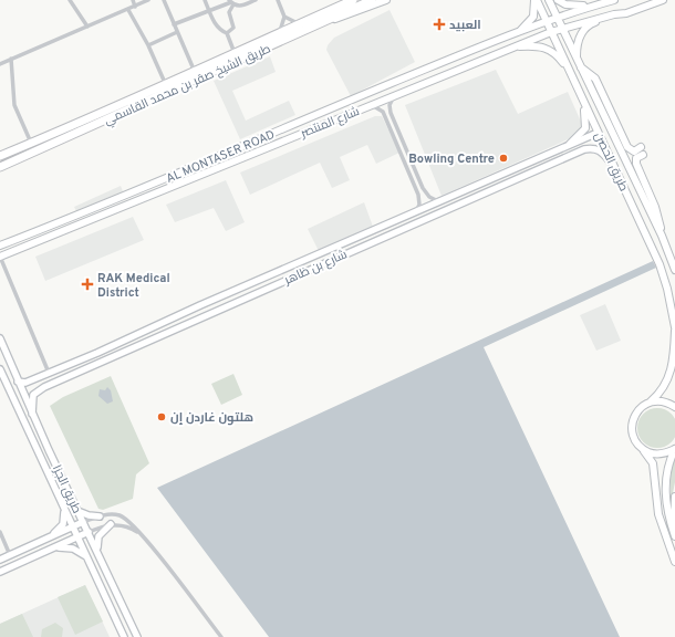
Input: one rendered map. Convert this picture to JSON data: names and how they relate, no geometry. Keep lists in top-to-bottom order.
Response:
{
  "streets": {
    "highway": ["طريق الشيخ صقر بن محمد القاسمي"],
    "main road": ["شارع المنتصر", "AL MONTASER ROAD", "طريق الحصن"],
    "street": ["شارع بن ظاهر", "طريق الجزا"]
  },
  "crossings": [
    ["شارع المنتصر", "طريق الحصن"],
    ["AL MONTASER ROAD", "طريق الحصن"],
    ["طريق الحصن", "شارع بن ظاهر"],
    ["شارع بن ظاهر", "طريق الجزا"]
  ],
  "places": {
    "health": ["العبيد", "RAK Medical District"],
    "other": ["Bowling Centre", "هلتون غاردن إن"]
  }
}
